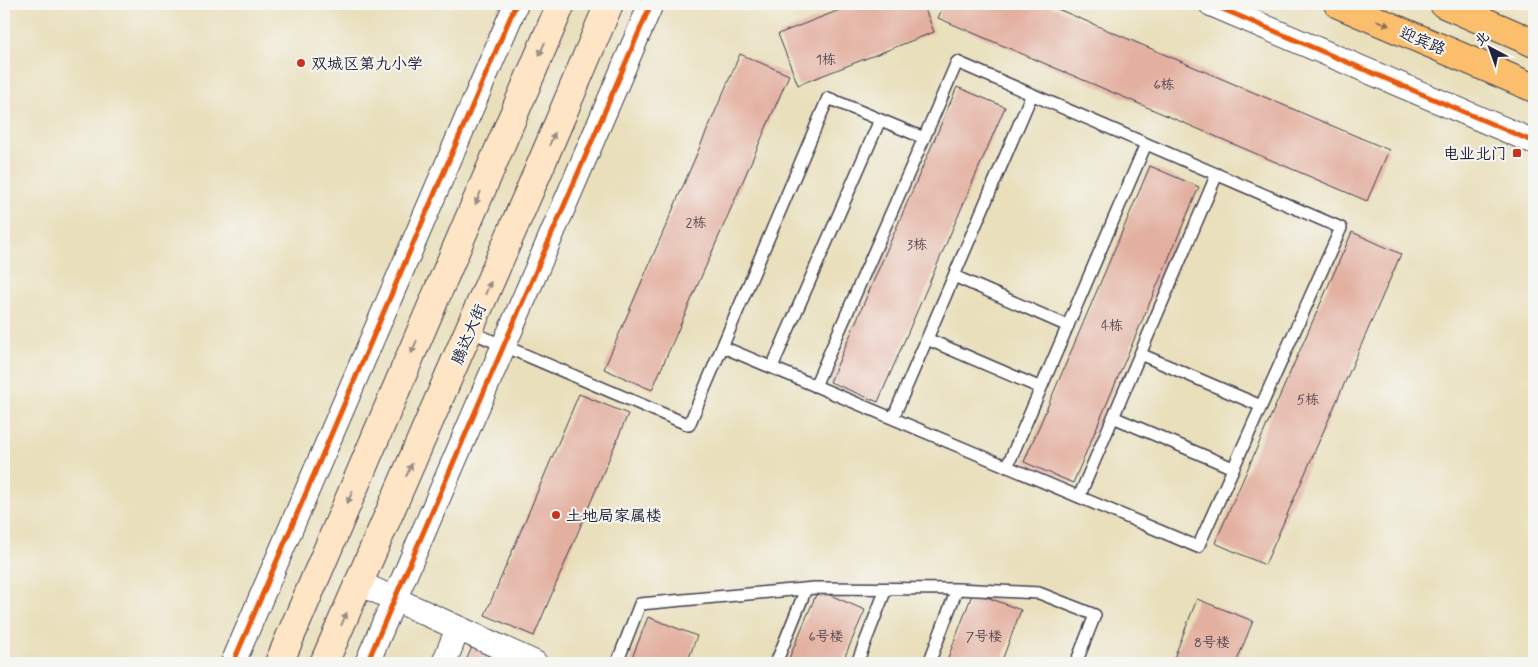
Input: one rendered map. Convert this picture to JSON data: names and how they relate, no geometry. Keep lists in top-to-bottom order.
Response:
{
  "streets": {
    "main road": ["迎宾路", "腾达大街"]
  },
  "places": {
    "other": ["双城区第九小学", "土地局家属楼"],
    "transit": ["电业北门"]
  },
  "house_numbers": [
    "1栋",
    "6栋",
    "2栋",
    "3栋",
    "4栋",
    "5栋",
    "6号楼",
    "7号楼",
    "8号楼"
  ],
  "north": "top left"
}
